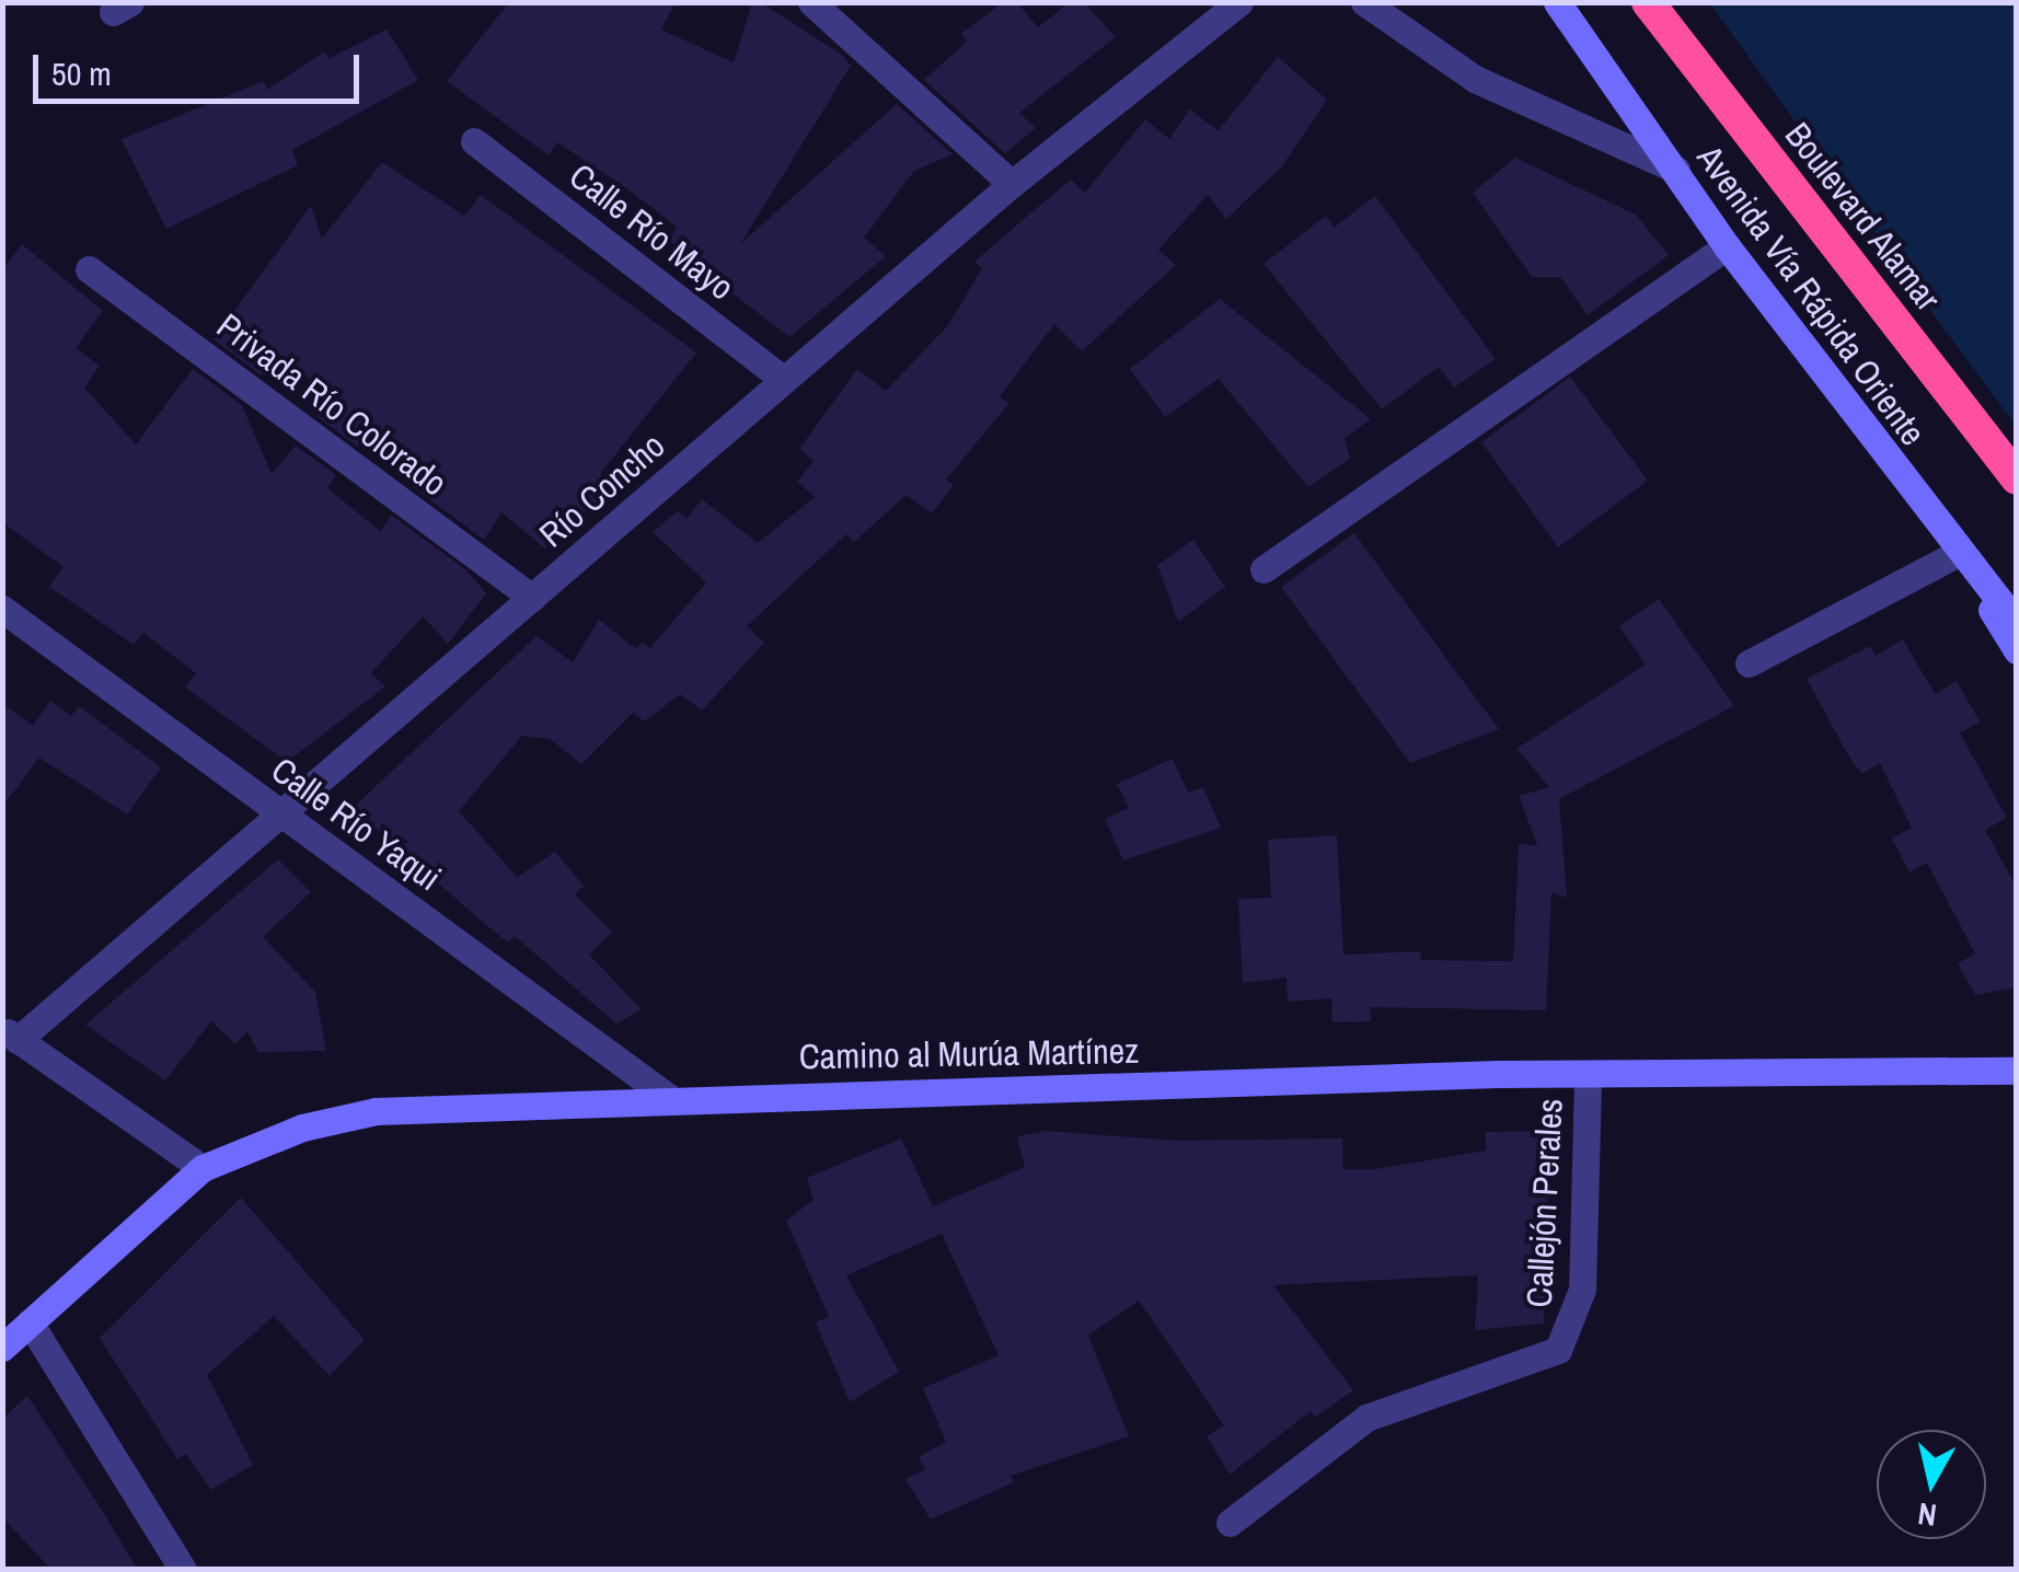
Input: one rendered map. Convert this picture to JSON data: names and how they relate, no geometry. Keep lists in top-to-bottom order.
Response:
{
  "streets": {
    "highway": ["Boulevard Alamar"],
    "street": [
      "Calle Río Mayo",
      "Avenida Vía Rápida Oriente",
      "Privada Río Colorado",
      "Río Concho",
      "Calle Río Yaqui",
      "Camino al Murúa Martínez",
      "Callejón Perales"
    ]
  },
  "crossings": [
    ["Calle Río Mayo", "Río Concho"],
    ["Privada Río Colorado", "Río Concho"],
    ["Río Concho", "Calle Río Yaqui"],
    ["Calle Río Yaqui", "Camino al Murúa Martínez"],
    ["Camino al Murúa Martínez", "Callejón Perales"]
  ],
  "scale_bar": "50 m",
  "north": "bottom"
}
